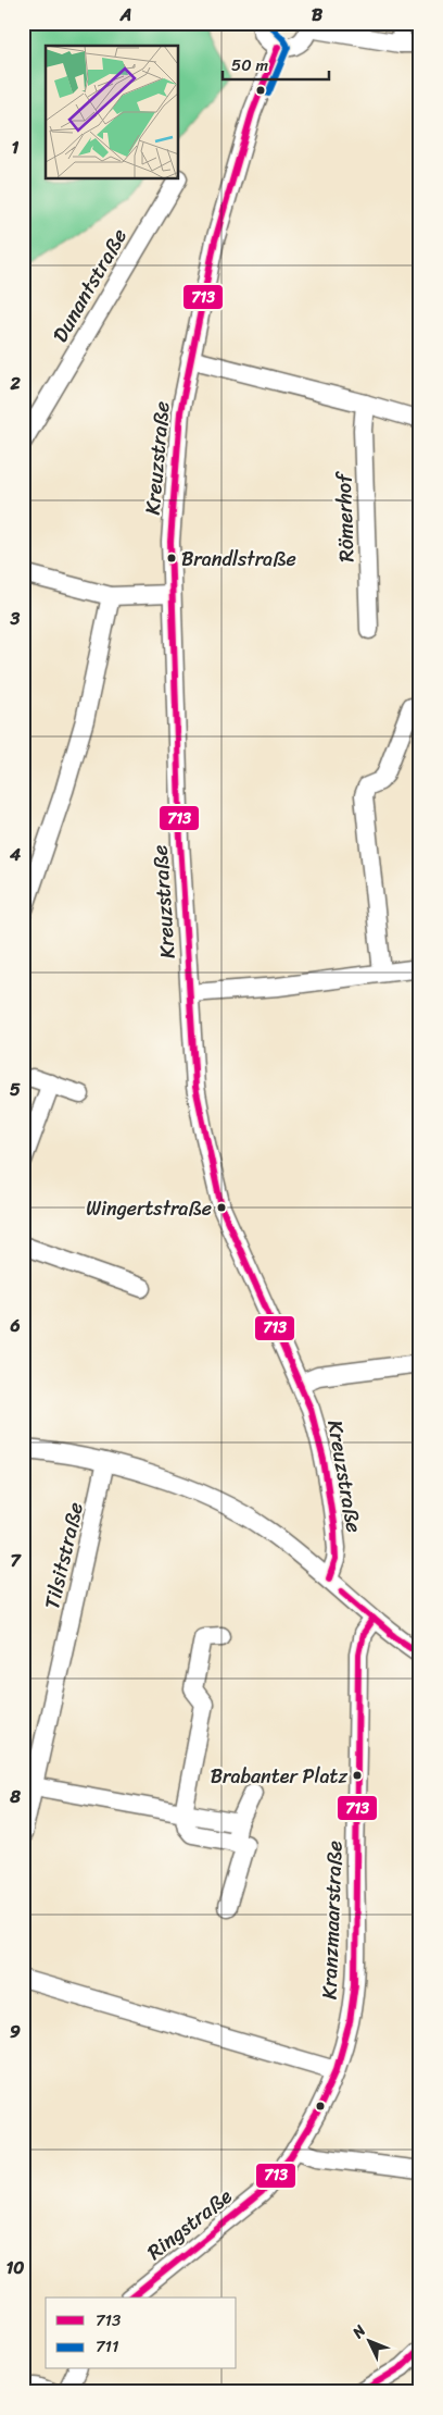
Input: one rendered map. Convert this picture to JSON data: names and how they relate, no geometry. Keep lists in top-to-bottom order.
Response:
{
  "streets": {
    "street": [
      "Dunantstraße",
      "Kreuzstraße",
      "Römerhof",
      "Tilsitstraße",
      "Kranzmaarstraße",
      "Ringstraße"
    ]
  },
  "crossings": [
    ["Kranzmaarstraße", "Ringstraße"]
  ],
  "places": ["Brandlstraße", "Wingertstraße", "Brabanter Platz"],
  "lines": ["transit line 711", "transit line 713"],
  "legend": ["713", "711"],
  "scale_bar": "50 m",
  "north": "top left",
  "grid": {
    "columns": ["A", "B"],
    "rows": [
      "1",
      "2",
      "3",
      "4",
      "5",
      "6",
      "7",
      "8",
      "9",
      "10"
    ]
  }
}
